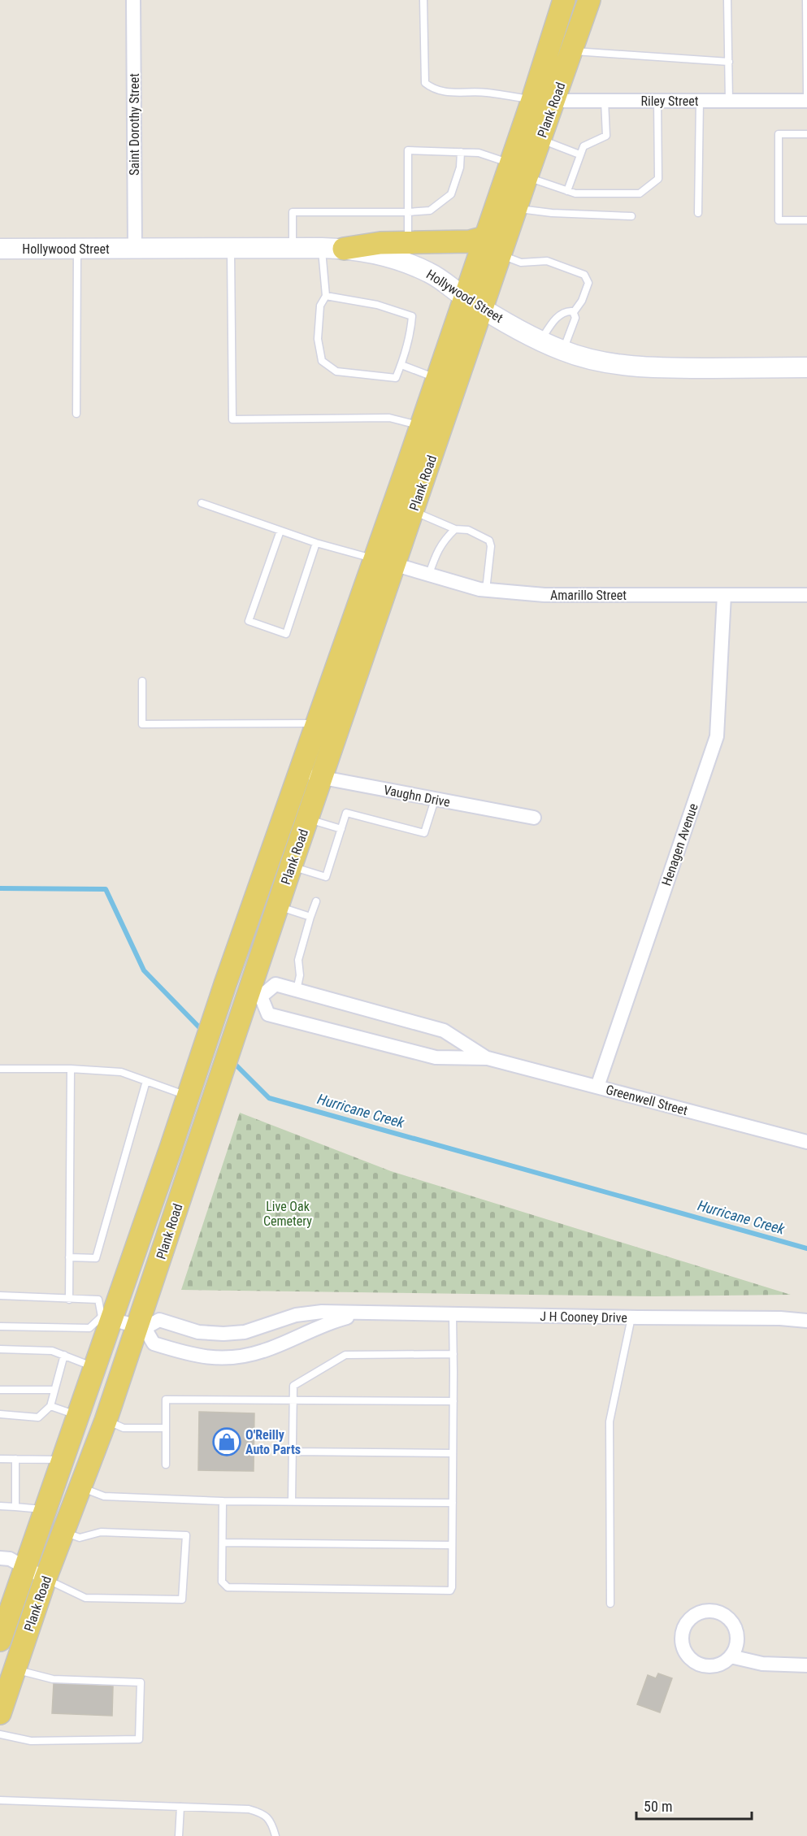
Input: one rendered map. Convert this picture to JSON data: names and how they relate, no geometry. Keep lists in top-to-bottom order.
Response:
{
  "streets": {
    "main road": ["Plank Road"],
    "street": [
      "Riley Street",
      "Saint Dorothy Street",
      "Hollywood Street",
      "Amarillo Street",
      "Vaughn Drive",
      "Henagen Avenue",
      "Greenwell Street",
      "J H Cooney Drive"
    ]
  },
  "crossings": [
    ["Riley Street", "Plank Road"],
    ["Plank Road", "Hollywood Street"],
    ["Plank Road", "Amarillo Street"],
    ["Plank Road", "Vaughn Drive"],
    ["Plank Road", "Greenwell Street"],
    ["Plank Road", "J H Cooney Drive"],
    ["Saint Dorothy Street", "Hollywood Street"],
    ["Amarillo Street", "Henagen Avenue"],
    ["Henagen Avenue", "Greenwell Street"]
  ],
  "water": ["Hurricane Creek"],
  "parks": ["Live Oak Cemetery"],
  "places": {
    "shop": ["O'Reilly Auto Parts"]
  },
  "scale_bar": "50 m"
}
